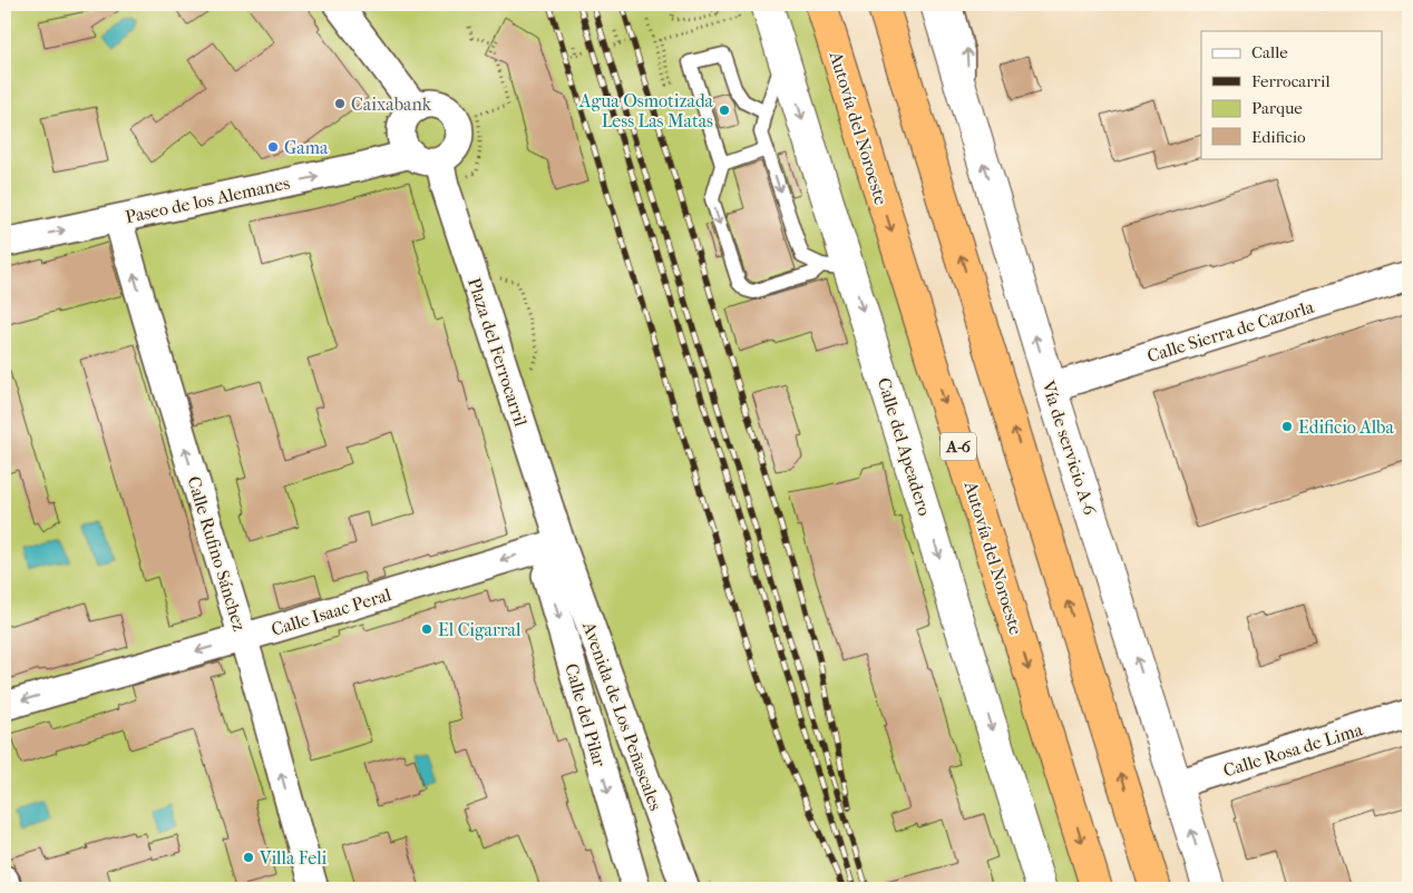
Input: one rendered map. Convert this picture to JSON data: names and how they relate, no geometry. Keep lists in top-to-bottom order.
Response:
{
  "streets": {
    "highway": ["Autovía del Noroeste", "A-6"],
    "street": [
      "Paseo de los Alemanes",
      "Calle Sierra de Cazorla",
      "Plaza del Ferrocarril",
      "Calle del Apeadero",
      "Vía de servicio A-6",
      "Calle Rufino Sánchez",
      "Calle Isaac Peral",
      "Calle del Pilar",
      "Avenida de Los Peñascales",
      "Calle Rosa de Lima"
    ]
  },
  "crossings": [
    ["Paseo de los Alemanes", "Plaza del Ferrocarril"],
    ["Paseo de los Alemanes", "Calle Rufino Sánchez"],
    ["Calle Sierra de Cazorla", "Vía de servicio A-6"],
    ["Plaza del Ferrocarril", "Calle Isaac Peral"],
    ["Plaza del Ferrocarril", "Calle del Pilar"],
    ["Plaza del Ferrocarril", "Avenida de Los Peñascales"],
    ["Vía de servicio A-6", "Calle Rosa de Lima"],
    ["Calle Rufino Sánchez", "Calle Isaac Peral"],
    ["Calle Isaac Peral", "Calle del Pilar"],
    ["Calle Isaac Peral", "Avenida de Los Peñascales"],
    ["Calle del Pilar", "Avenida de Los Peñascales"]
  ],
  "one_way": [
    "Paseo de los Alemanes",
    "Calle del Apeadero",
    "Vía de servicio A-6",
    "Calle Rufino Sánchez",
    "Calle Isaac Peral",
    "Calle del Pilar"
  ],
  "places": [
    "Caixabank",
    "Agua Osmotizada Less Las Matas",
    "Gama",
    "Edificio Alba",
    "El Cigarral",
    "Villa Feli"
  ],
  "legend": [
    "Calle",
    "Ferrocarril",
    "Parque",
    "Edificio"
  ]
}
